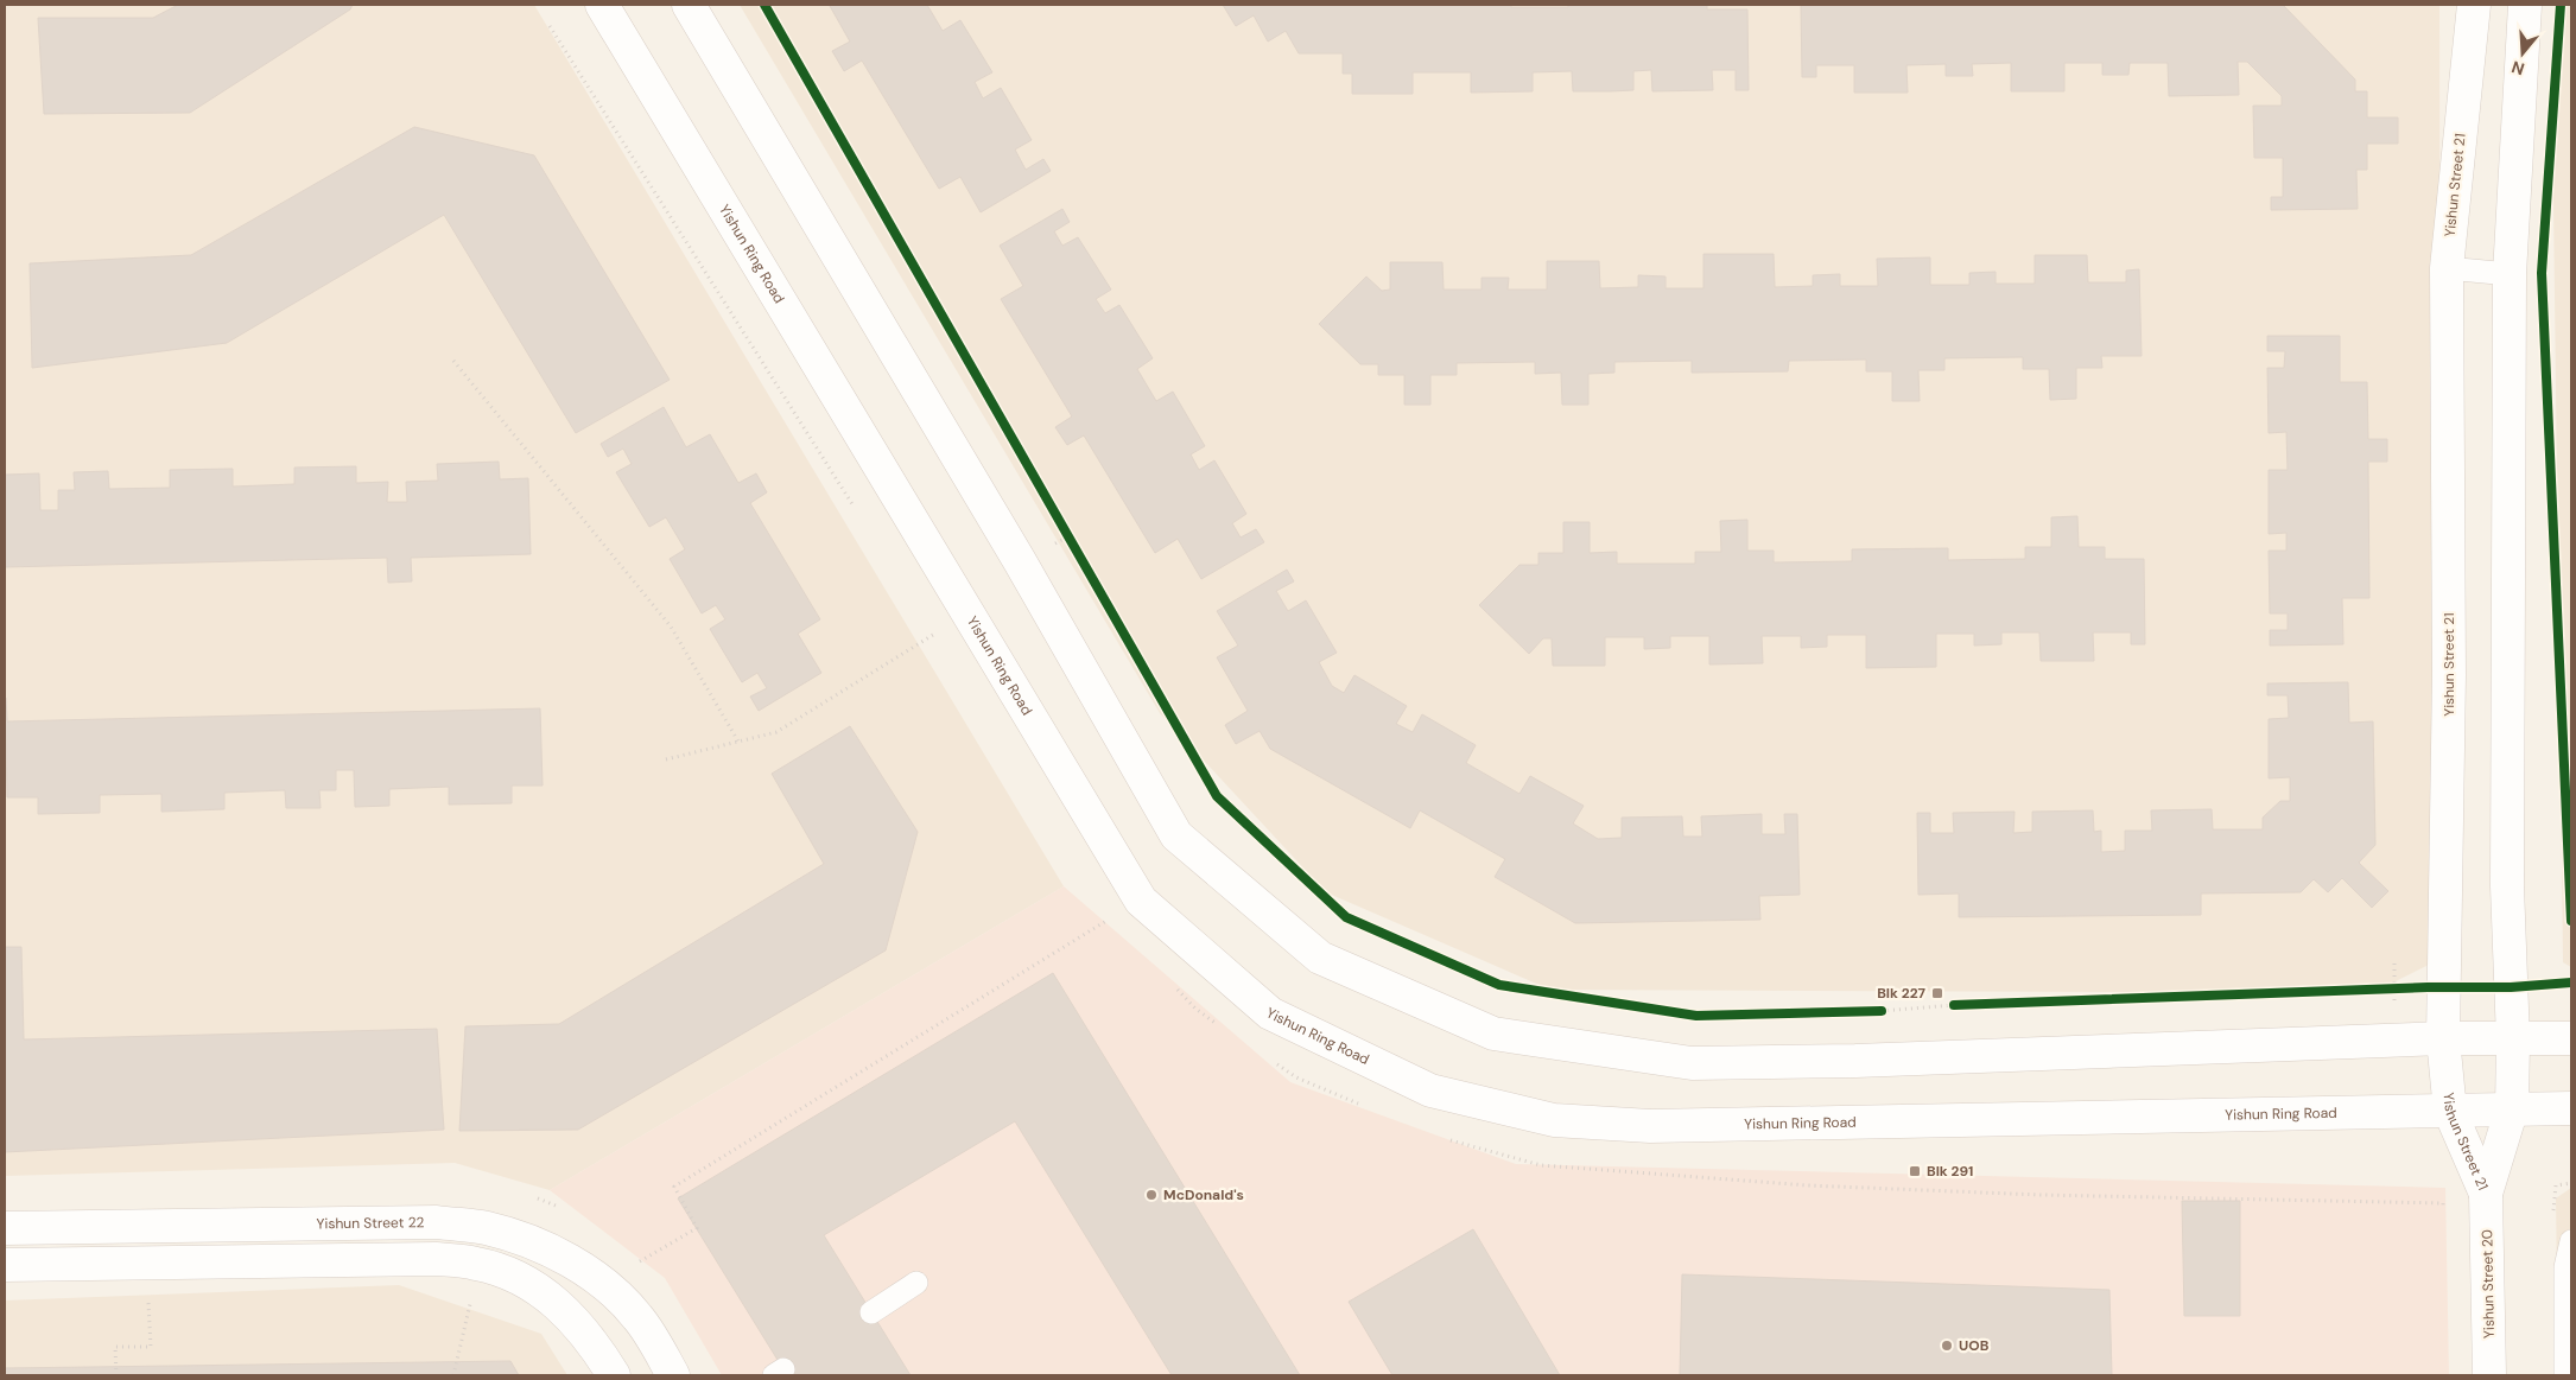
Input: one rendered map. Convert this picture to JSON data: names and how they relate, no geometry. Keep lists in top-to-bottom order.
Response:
{
  "streets": {
    "main road": [
      "Yishun Street 21",
      "Yishun Ring Road",
      "Yishun Street 22",
      "Yishun Street 20"
    ]
  },
  "crossings": [
    ["Yishun Street 21", "Yishun Ring Road"],
    ["Yishun Street 21", "Yishun Street 20"]
  ],
  "places": {
    "transit": ["Blk 227", "Blk 291"],
    "other": ["McDonald's", "UOB"]
  },
  "north": "bottom"
}
